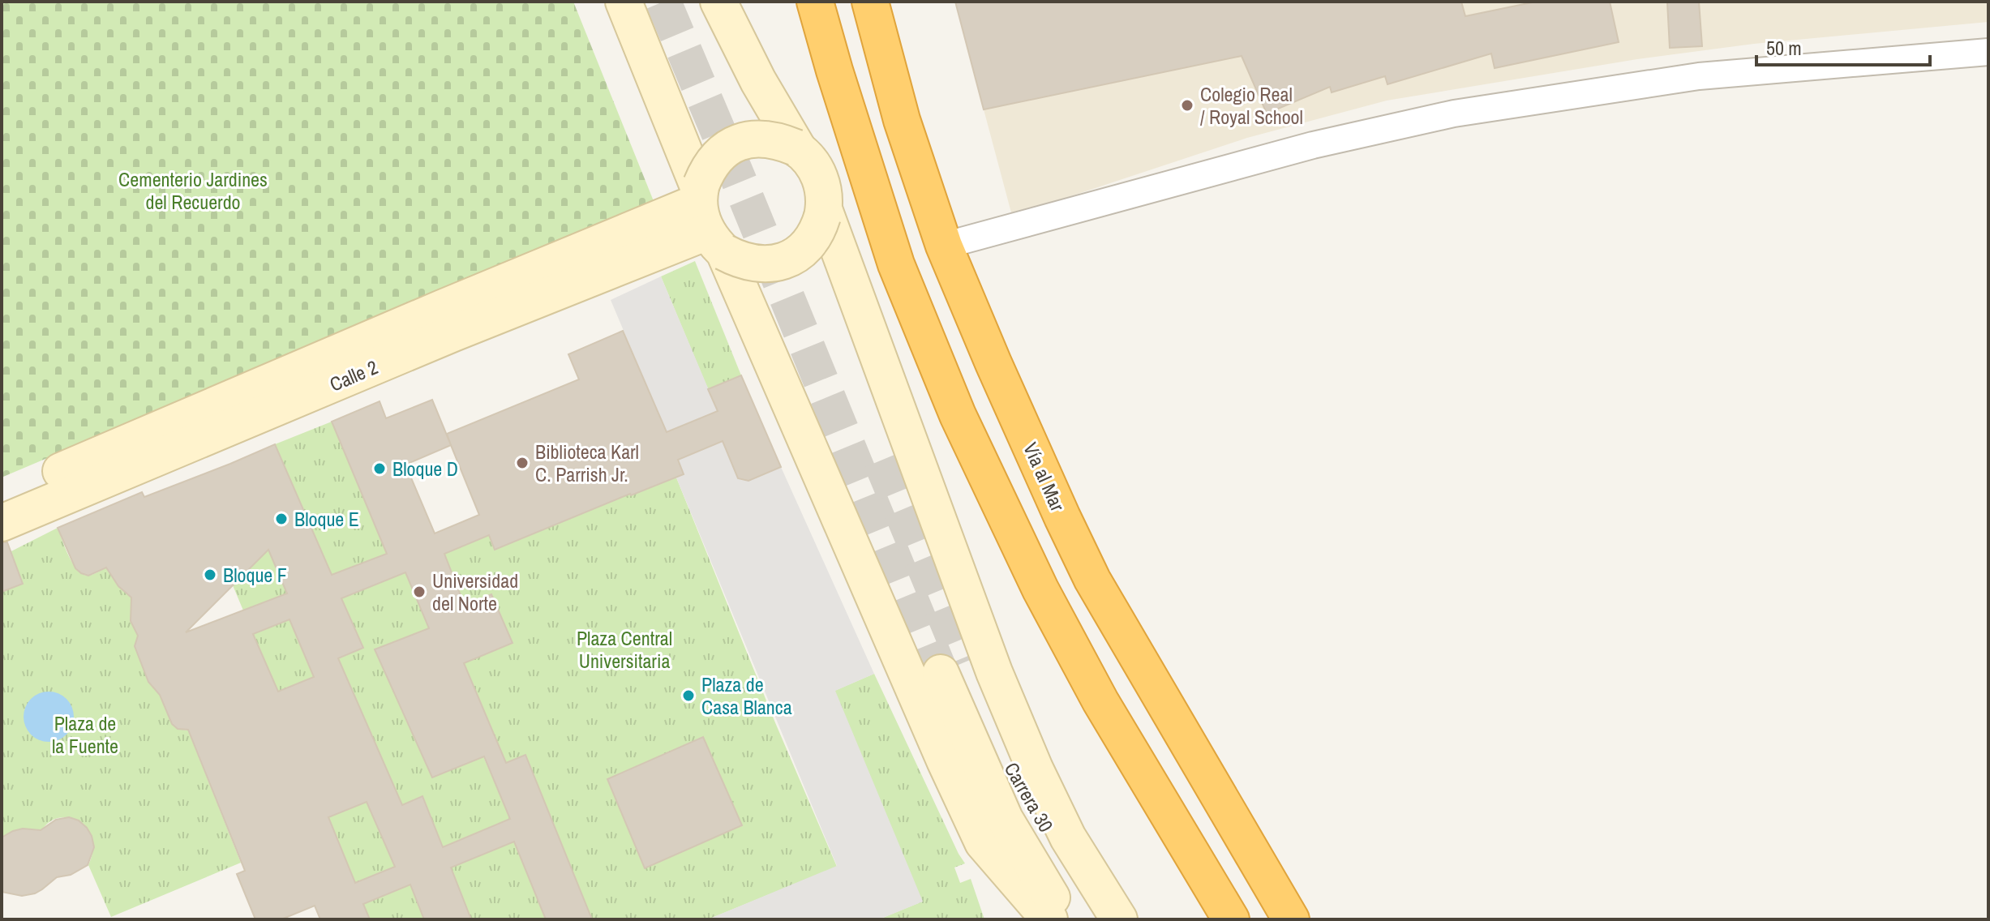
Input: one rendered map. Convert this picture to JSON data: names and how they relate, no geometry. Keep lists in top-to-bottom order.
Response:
{
  "streets": {
    "highway": ["Vía al Mar"],
    "main road": ["Calle 2", "Carrera 30"]
  },
  "parks": ["Cementerio Jardines del Recuerdo", "Plaza Central Universitaria", "Plaza de la Fuente"],
  "places": [
    "Colegio Real / Royal School",
    "Biblioteca Karl C. Parrish Jr.",
    "Bloque D",
    "Bloque E",
    "Bloque F",
    "Universidad del Norte",
    "Plaza de Casa Blanca"
  ],
  "scale_bar": "50 m"
}
